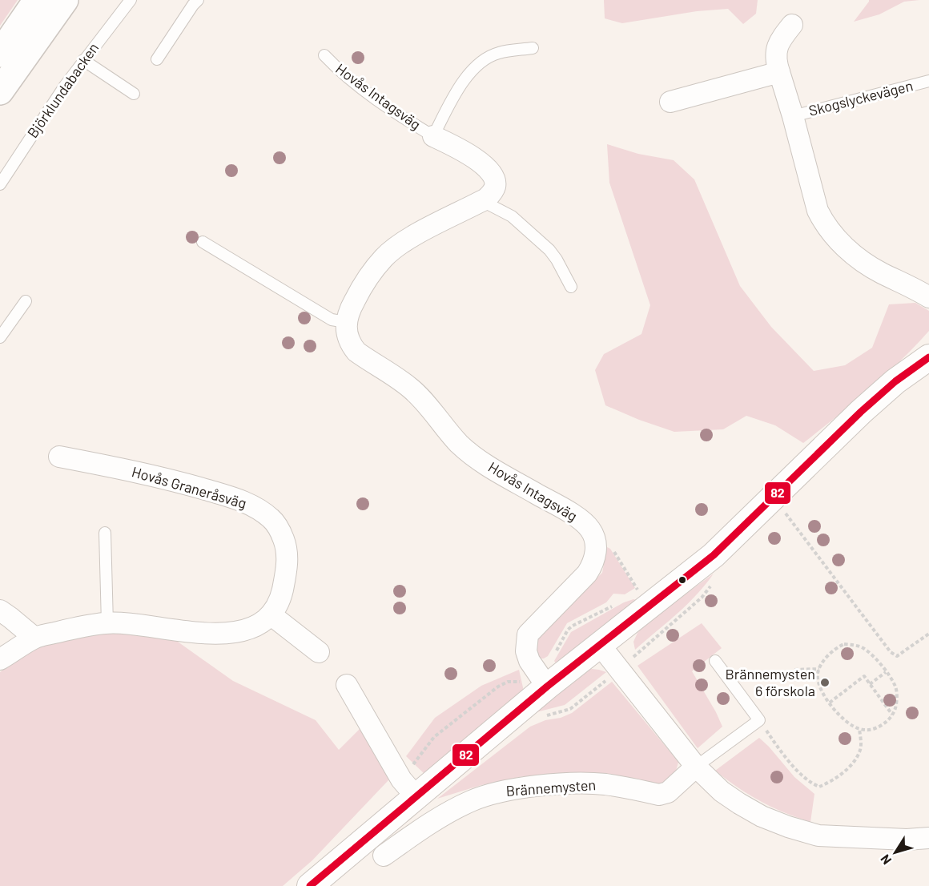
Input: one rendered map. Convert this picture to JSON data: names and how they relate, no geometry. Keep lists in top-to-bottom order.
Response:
{
  "streets": {
    "street": [
      "Hovås Intagsväg",
      "Skogslyckevägen",
      "Hovås Graneråsväg",
      "Brännemysten"
    ],
    "lane": ["Björklundabacken"]
  },
  "places": ["Brännemysten 6 förskola"],
  "lines": ["transit line 82"],
  "north": "bottom left"
}
